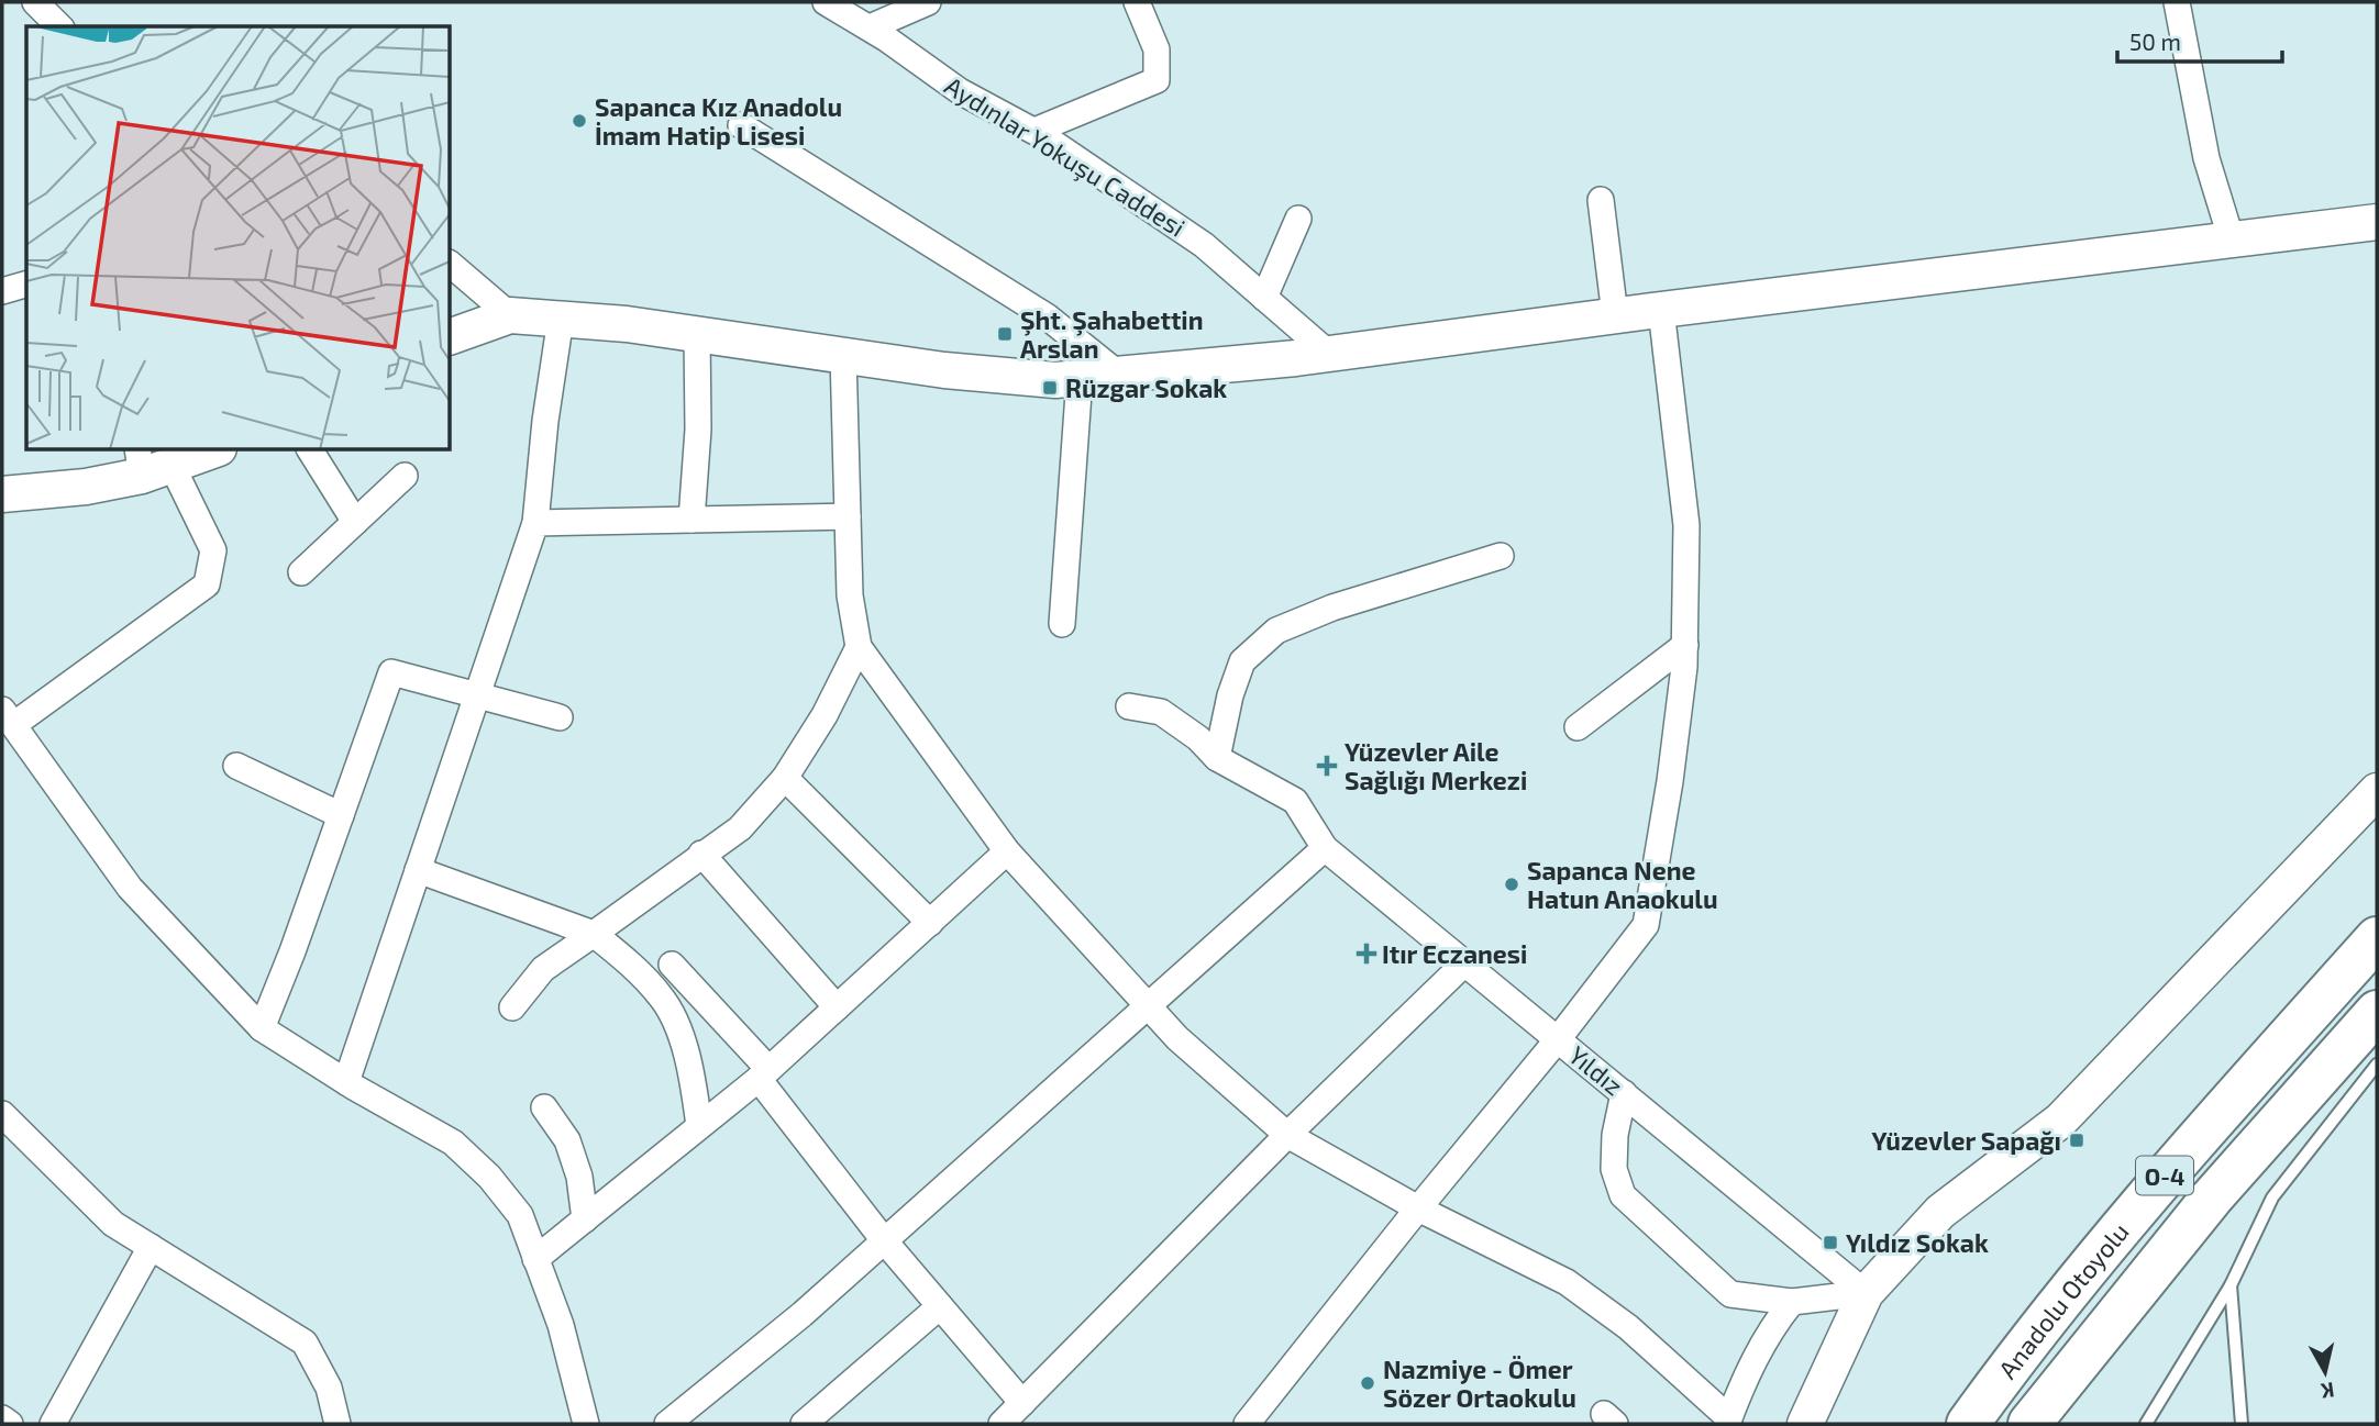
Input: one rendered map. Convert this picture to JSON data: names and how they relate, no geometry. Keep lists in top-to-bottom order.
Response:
{
  "streets": {
    "highway": ["O-4", "Anadolu Otoyolu"],
    "street": ["Aydınlar Yokuşu Caddesi", "Yıldız"]
  },
  "places": {
    "other": ["Sapanca Kız Anadolu İmam Hatip Lisesi", "Sapanca Nene Hatun Anaokulu", "Nazmiye - Ömer Sözer Ortaokulu"],
    "transit": [
      "Şht. Şahabettin Arslan",
      "Rüzgar Sokak",
      "Yüzevler Sapağı",
      "Yıldız Sokak"
    ],
    "health": ["Yüzevler Aile Sağlığı Merkezi", "Itır Eczanesi"]
  },
  "scale_bar": "50 m",
  "north": "bottom"
}
